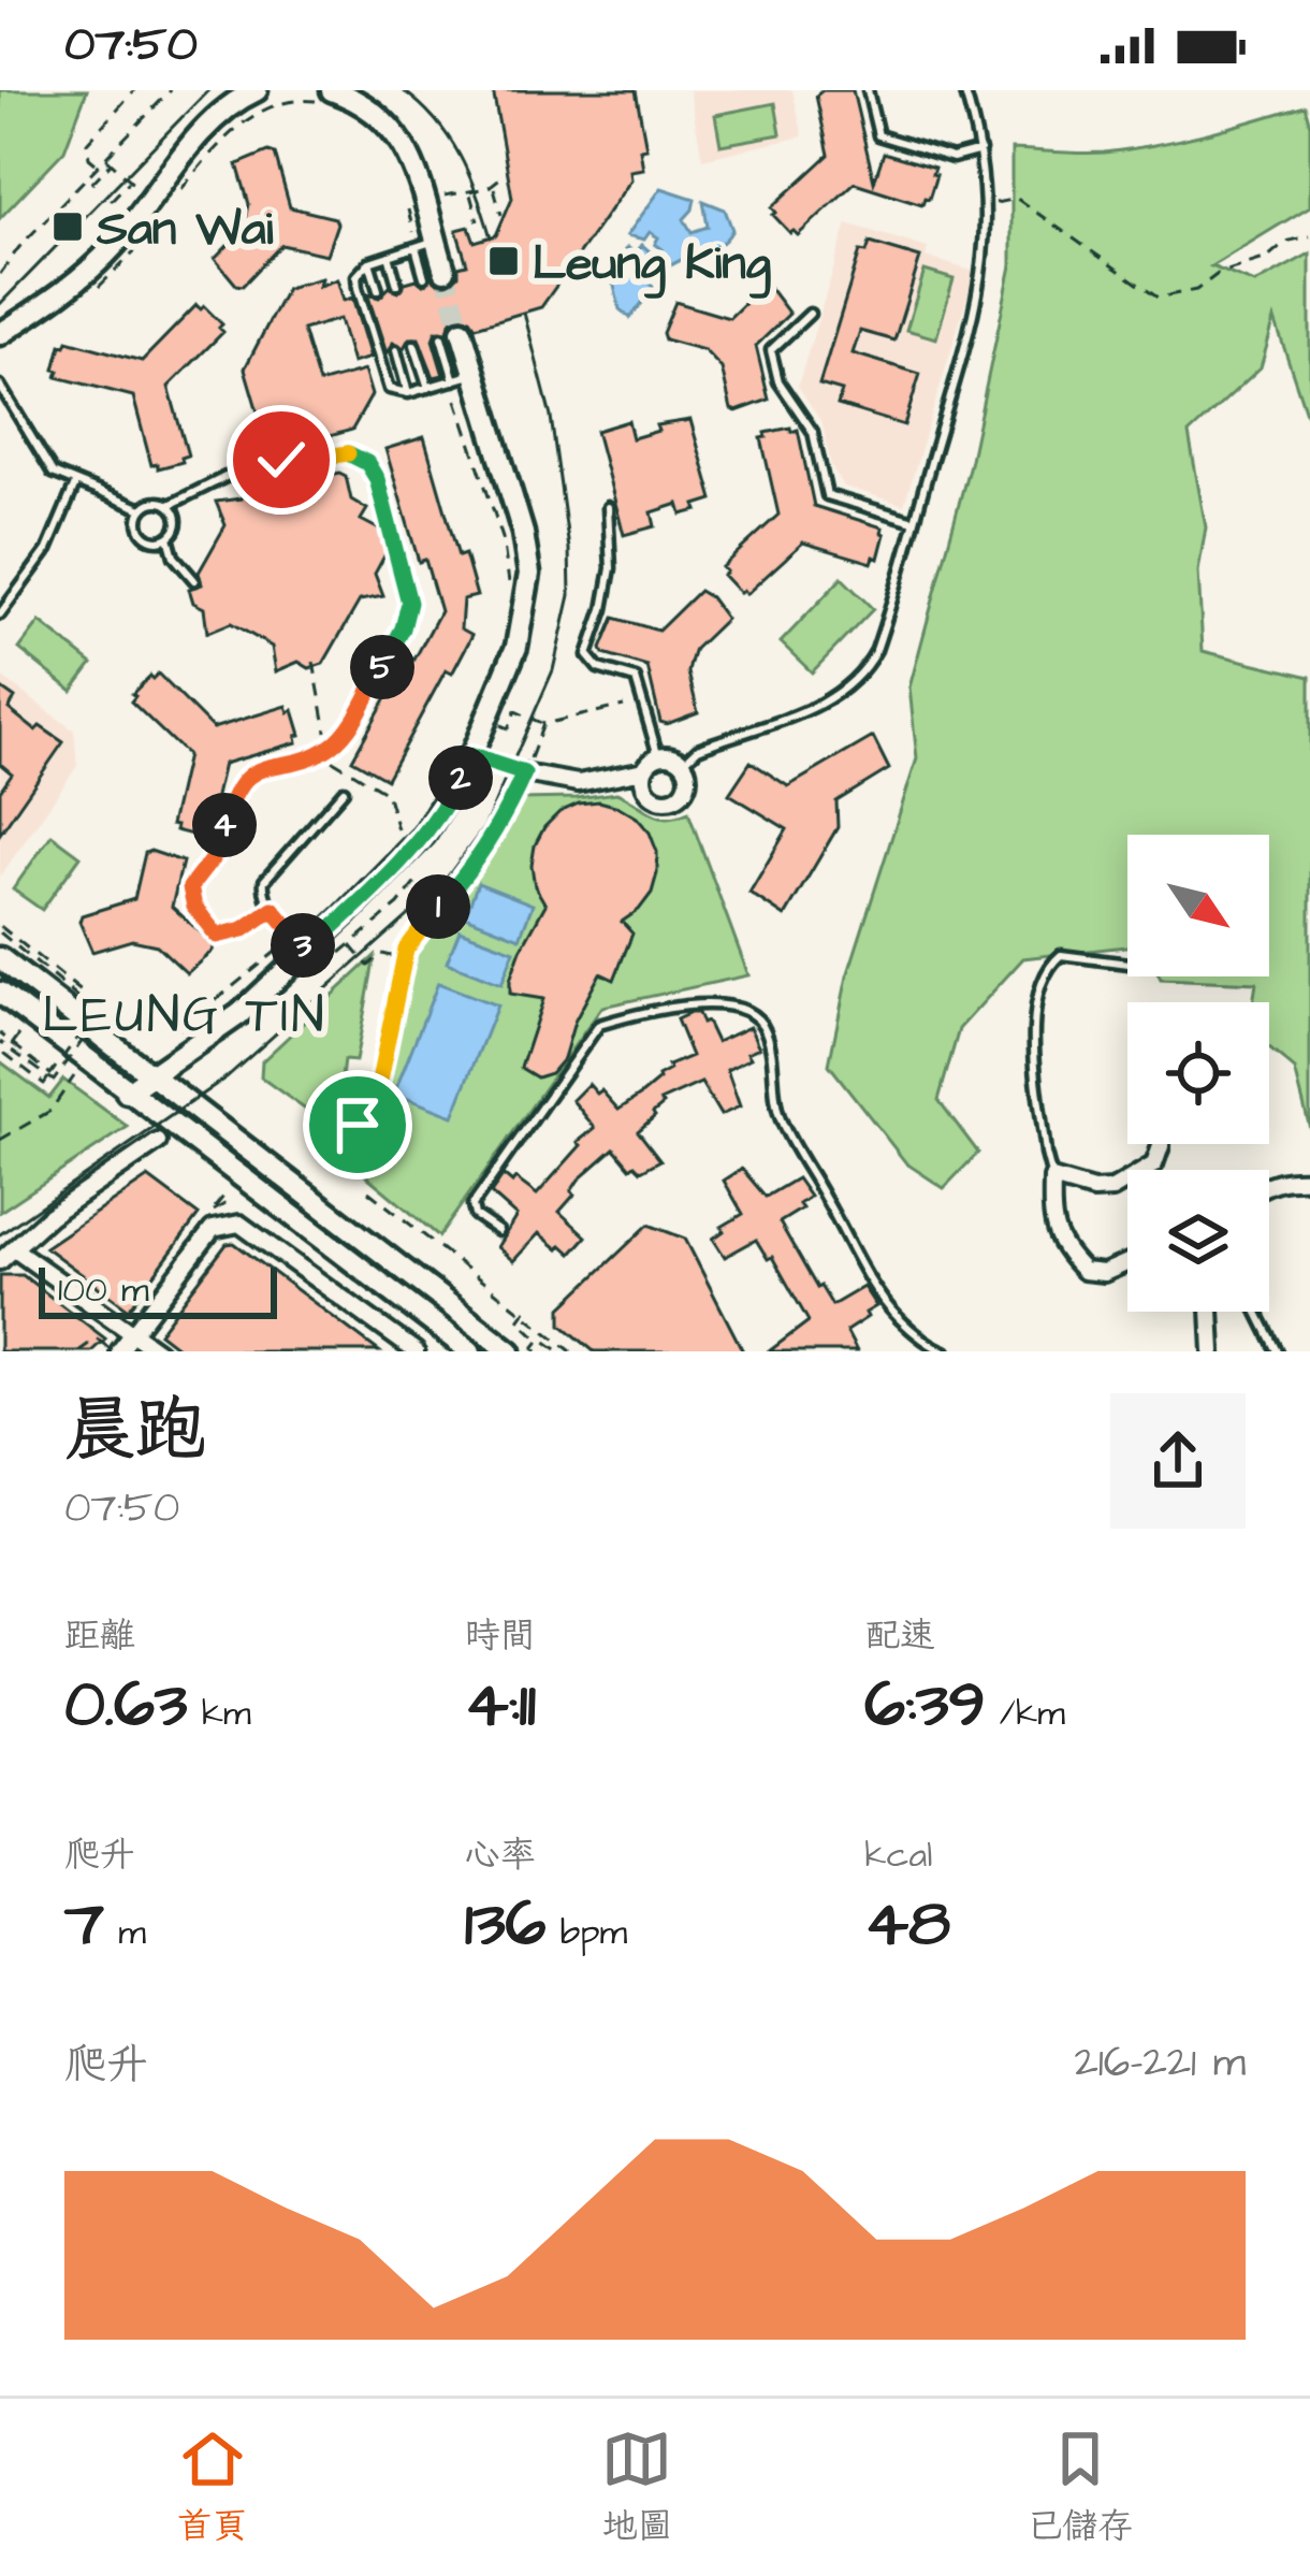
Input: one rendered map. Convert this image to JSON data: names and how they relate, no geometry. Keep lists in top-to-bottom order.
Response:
{
  "districts": ["LEUNG TIN"],
  "places": {
    "transit": ["San Wai", "Leung King"]
  },
  "scale_bar": "100 m",
  "north": "bottom right",
  "page": {
    "status": "07:50",
    "pins": [
      "5",
      "2",
      "4",
      "1",
      "3"
    ],
    "scale": "100 m",
    "heading": ["晨跑", "07:50"],
    "stats": [
      ["距離", "0.63 km"],
      ["時間", "4:11"],
      ["配速", "6:39 /km"],
      ["爬升", "7 m"],
      ["心率", "136 bpm"],
      ["kcal", "48"]
    ],
    "chart": ["爬升", "216–221 m"],
    "tabs": ["首頁", "地圖", "已儲存"]
  }
}
